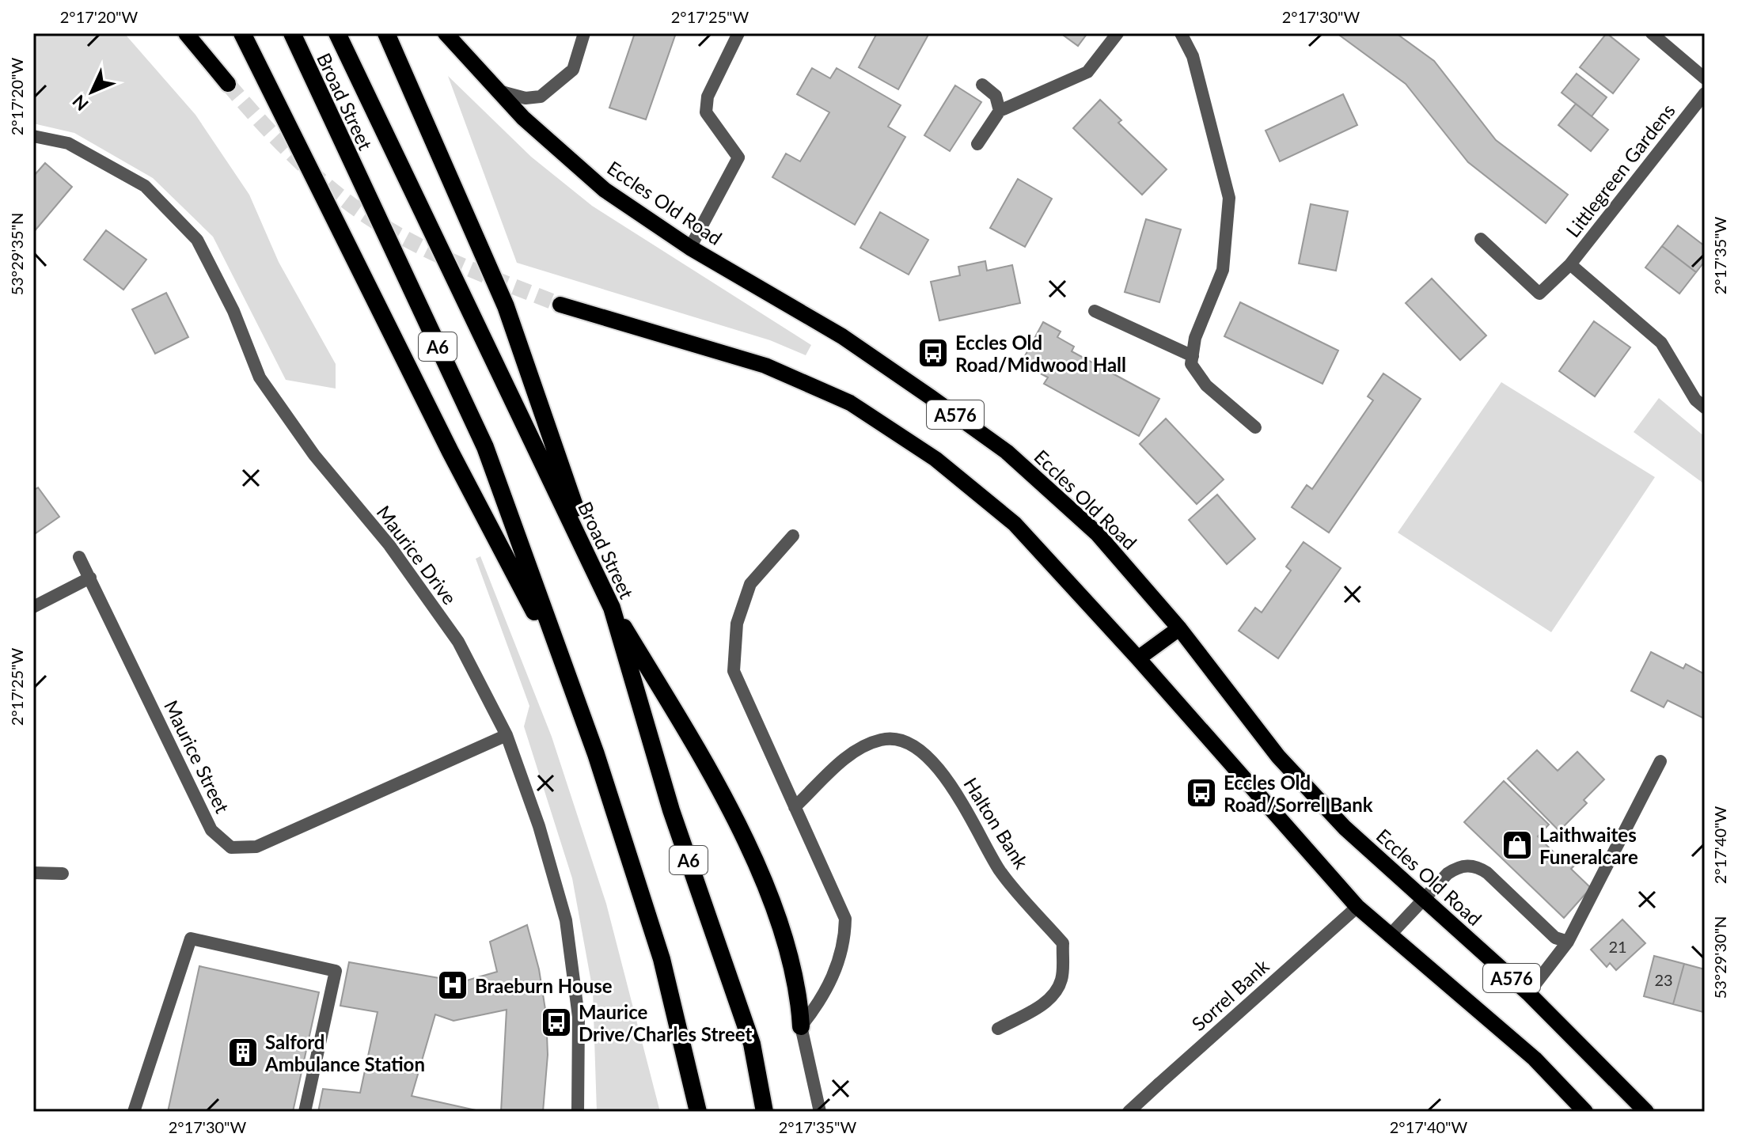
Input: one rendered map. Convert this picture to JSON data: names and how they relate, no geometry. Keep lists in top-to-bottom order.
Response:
{
  "streets": {
    "highway": ["Broad Street", "A6"],
    "main road": ["Eccles Old Road", "A576"],
    "street": [
      "Littlegreen Gardens",
      "Maurice Drive",
      "Maurice Street",
      "Halton Bank",
      "Sorrel Bank"
    ]
  },
  "crossings": [
    ["A576", "Sorrel Bank"],
    ["Maurice Drive", "Maurice Street"]
  ],
  "places": {
    "bus stop": ["Eccles Old Road/Midwood Hall", "Eccles Old Road/Sorrel Bank", "Maurice Drive/Charles Street"],
    "shop": ["Laithwaites Funeralcare"],
    "hospital": ["Braeburn House"],
    "building": ["Salford Ambulance Station"]
  },
  "house_numbers": ["21", "23"],
  "north": "bottom left",
  "coordinates": [
    "2°17'20\"W",
    "2°17'25\"W",
    "2°17'30\"W",
    "53°29'35\"N",
    "2°17'35\"W",
    "2°17'40\"W",
    "53°29'30\"N"
  ]
}
